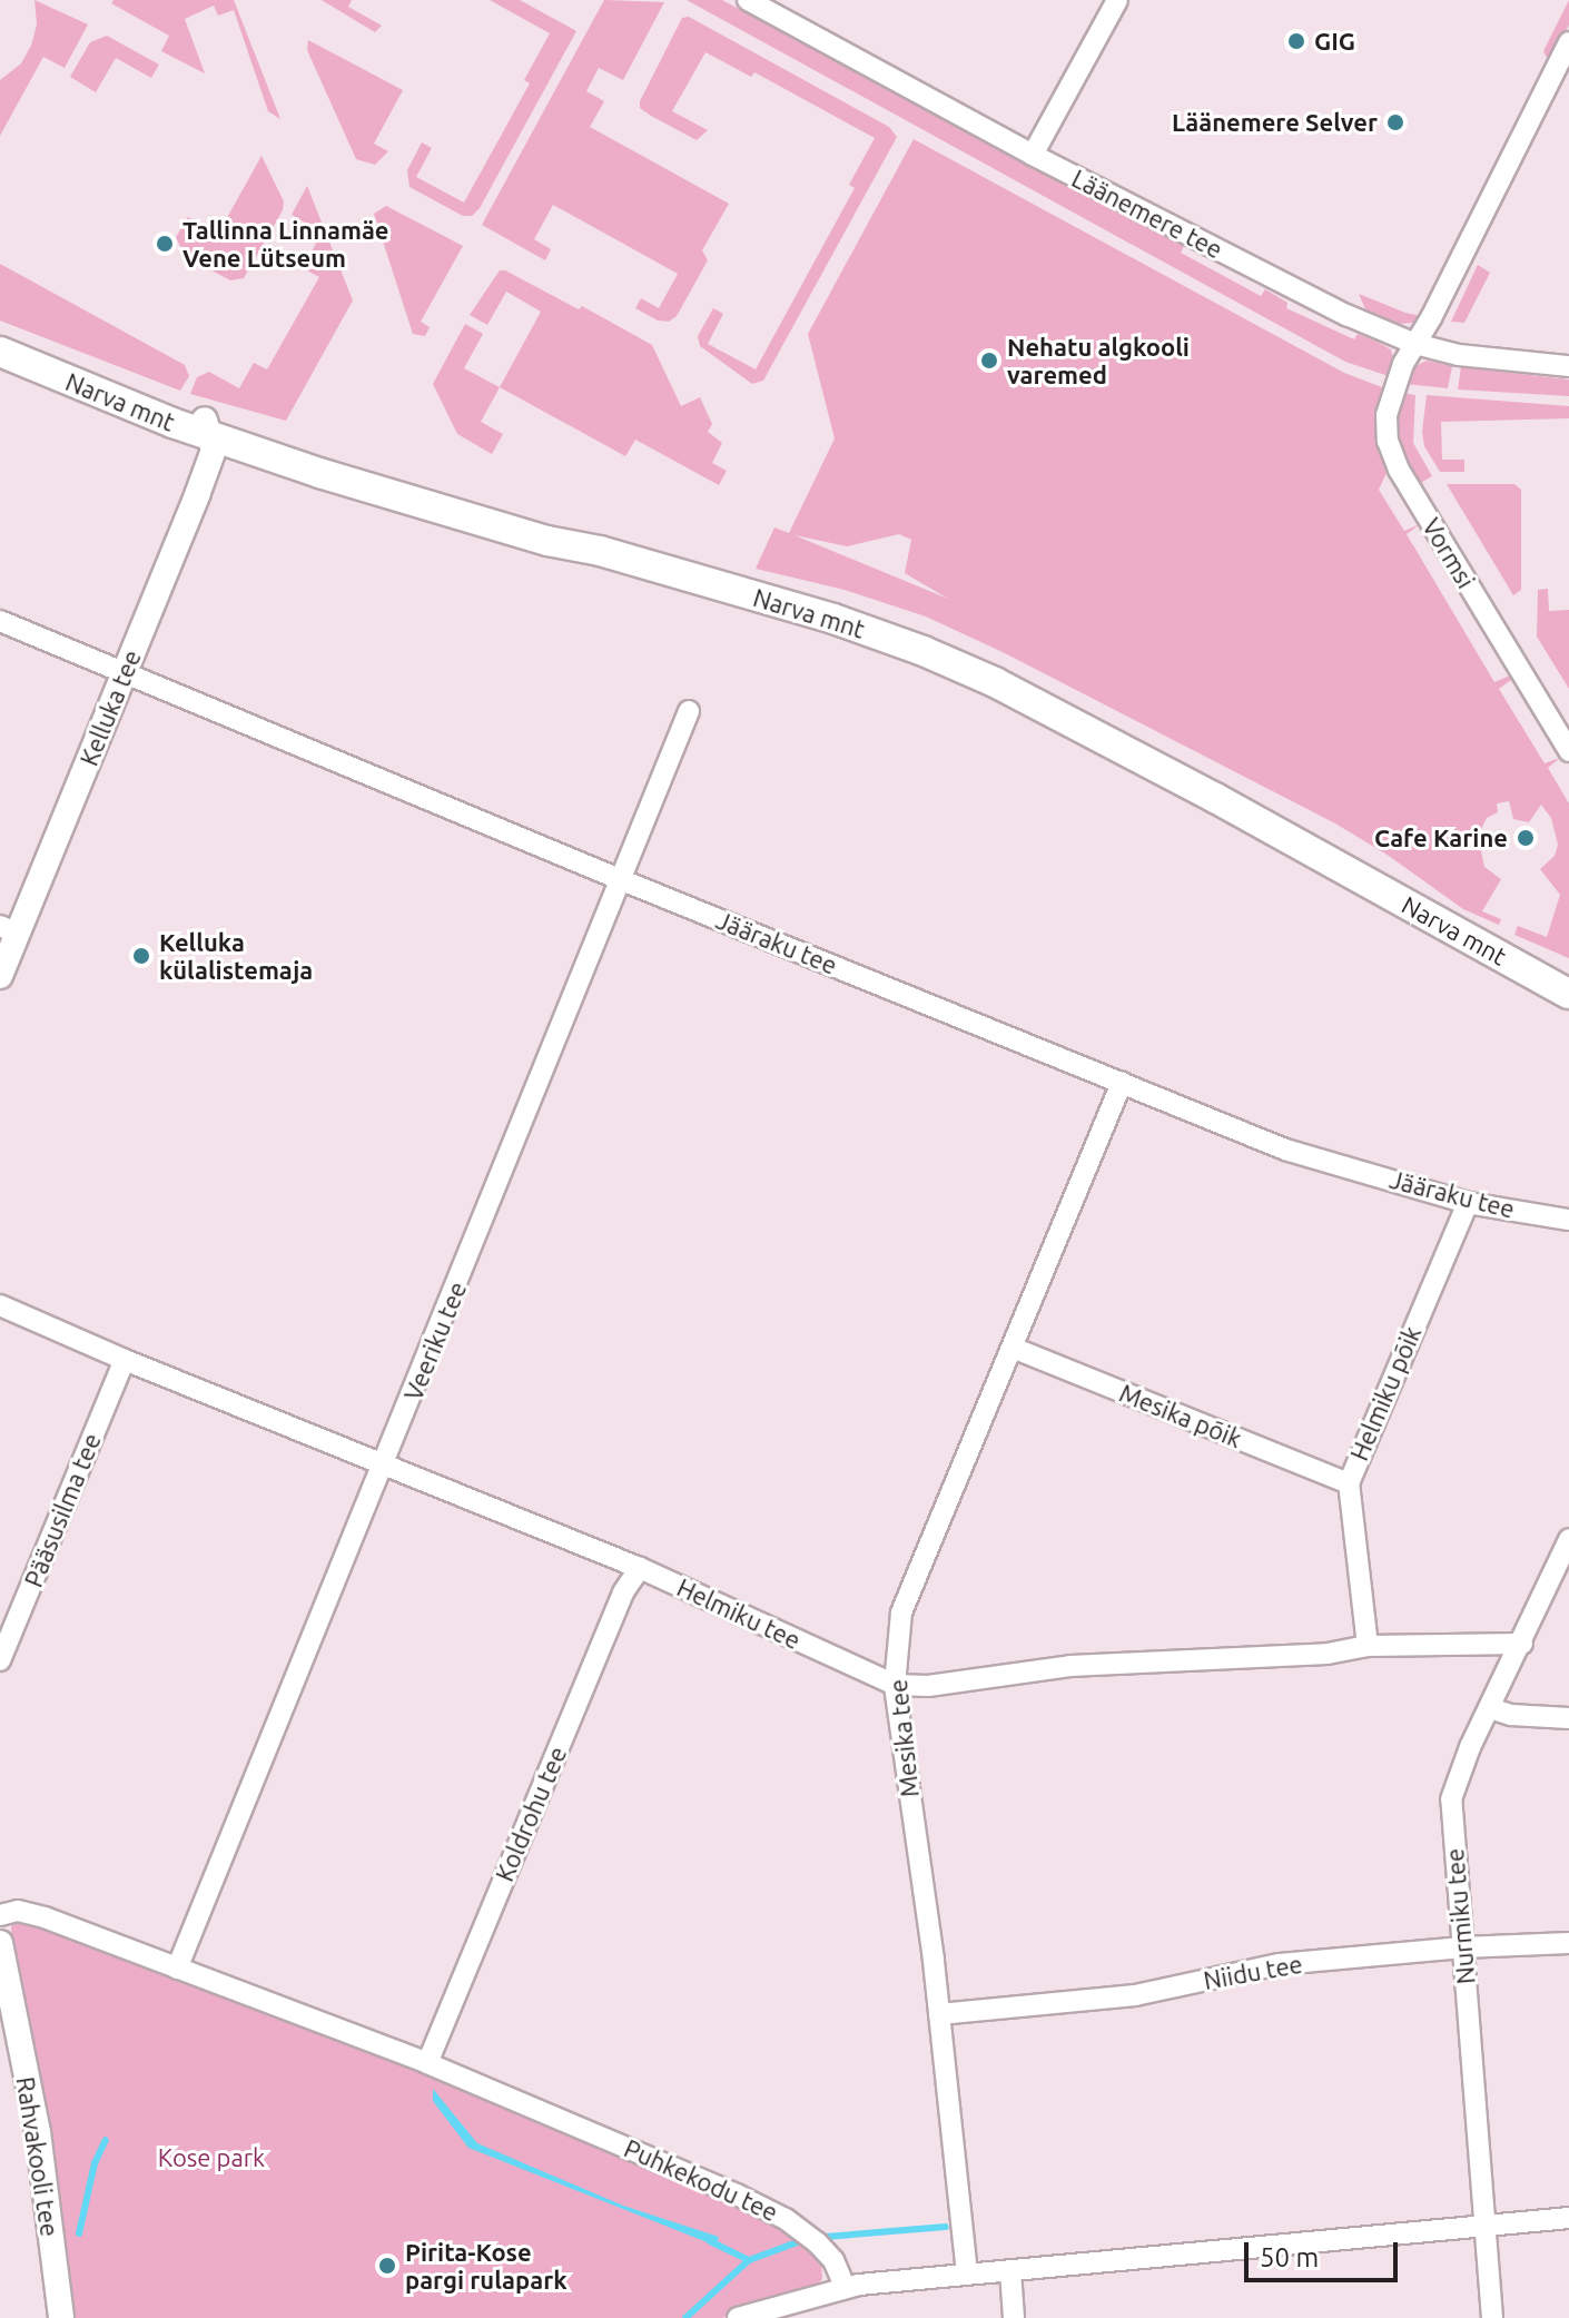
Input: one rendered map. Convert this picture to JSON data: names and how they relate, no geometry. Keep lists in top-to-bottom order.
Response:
{
  "streets": {
    "main road": ["Narva mnt"],
    "street": [
      "Läänemere tee",
      "Vormsi",
      "Kelluka tee",
      "Jääraku tee",
      "Veeriku tee",
      "Helmiku põik",
      "Mesika põik",
      "Pääsusilma tee",
      "Helmiku tee",
      "Mesika tee",
      "Koldrohu tee",
      "Nurmiku tee",
      "Niidu tee",
      "Rahvakooli tee",
      "Puhkekodu tee"
    ]
  },
  "crossings": [
    ["Läänemere tee", "Vormsi"],
    ["Narva mnt", "Kelluka tee"],
    ["Kelluka tee", "Jääraku tee"],
    ["Jääraku tee", "Veeriku tee"],
    ["Jääraku tee", "Helmiku põik"],
    ["Jääraku tee", "Mesika tee"],
    ["Veeriku tee", "Helmiku tee"],
    ["Veeriku tee", "Puhkekodu tee"],
    ["Helmiku põik", "Mesika põik"],
    ["Helmiku põik", "Helmiku tee"],
    ["Mesika põik", "Mesika tee"],
    ["Pääsusilma tee", "Helmiku tee"],
    ["Helmiku tee", "Mesika tee"],
    ["Helmiku tee", "Koldrohu tee"],
    ["Helmiku tee", "Nurmiku tee"],
    ["Mesika tee", "Niidu tee"],
    ["Koldrohu tee", "Puhkekodu tee"],
    ["Nurmiku tee", "Niidu tee"]
  ],
  "parks": ["Kose park"],
  "places": [
    "GIG",
    "Läänemere Selver",
    "Tallinna Linnamäe Vene Lütseum",
    "Nehatu algkooli varemed",
    "Cafe Karine",
    "Kelluka külalistemaja",
    "Pirita-Kose pargi rulapark"
  ],
  "scale_bar": "50 m"
}
